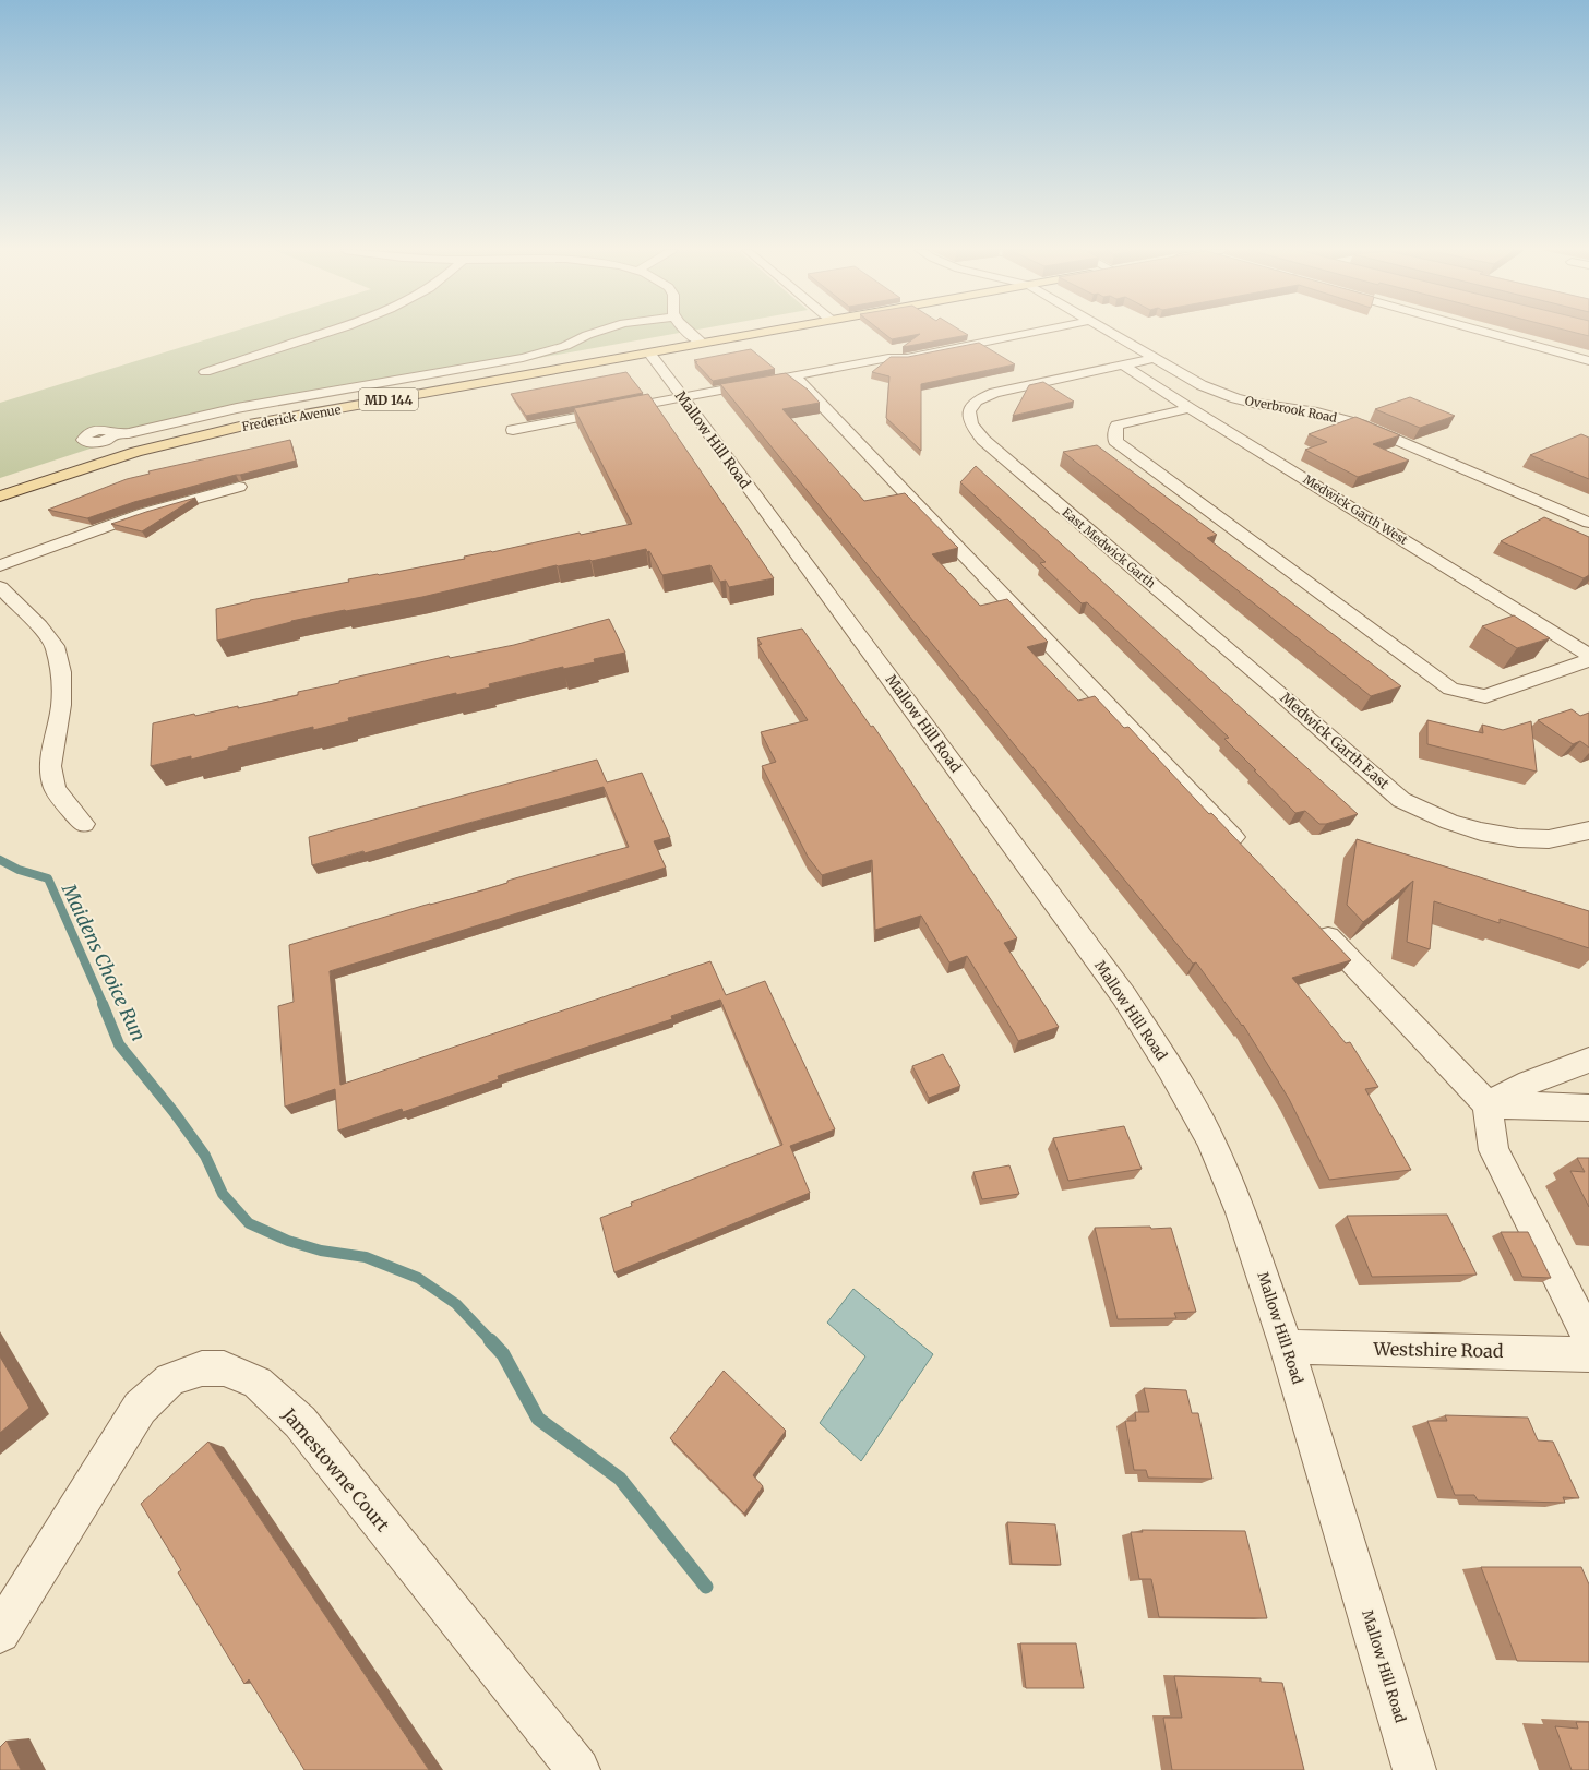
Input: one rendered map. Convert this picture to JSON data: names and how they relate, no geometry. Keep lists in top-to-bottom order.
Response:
{
  "streets": {
    "main road": ["MD 144", "Frederick Avenue"],
    "street": [
      "Overbrook Road",
      "Mallow Hill Road",
      "Medwick Garth West",
      "East Medwick Garth",
      "Medwick Garth East",
      "Westshire Road",
      "Jamestowne Court"
    ]
  },
  "crossings": [
    ["Frederick Avenue", "Mallow Hill Road"],
    ["Mallow Hill Road", "Westshire Road"],
    ["Medwick Garth West", "East Medwick Garth"],
    ["East Medwick Garth", "Medwick Garth East"]
  ],
  "water": ["Maidens Choice Run"]
}
